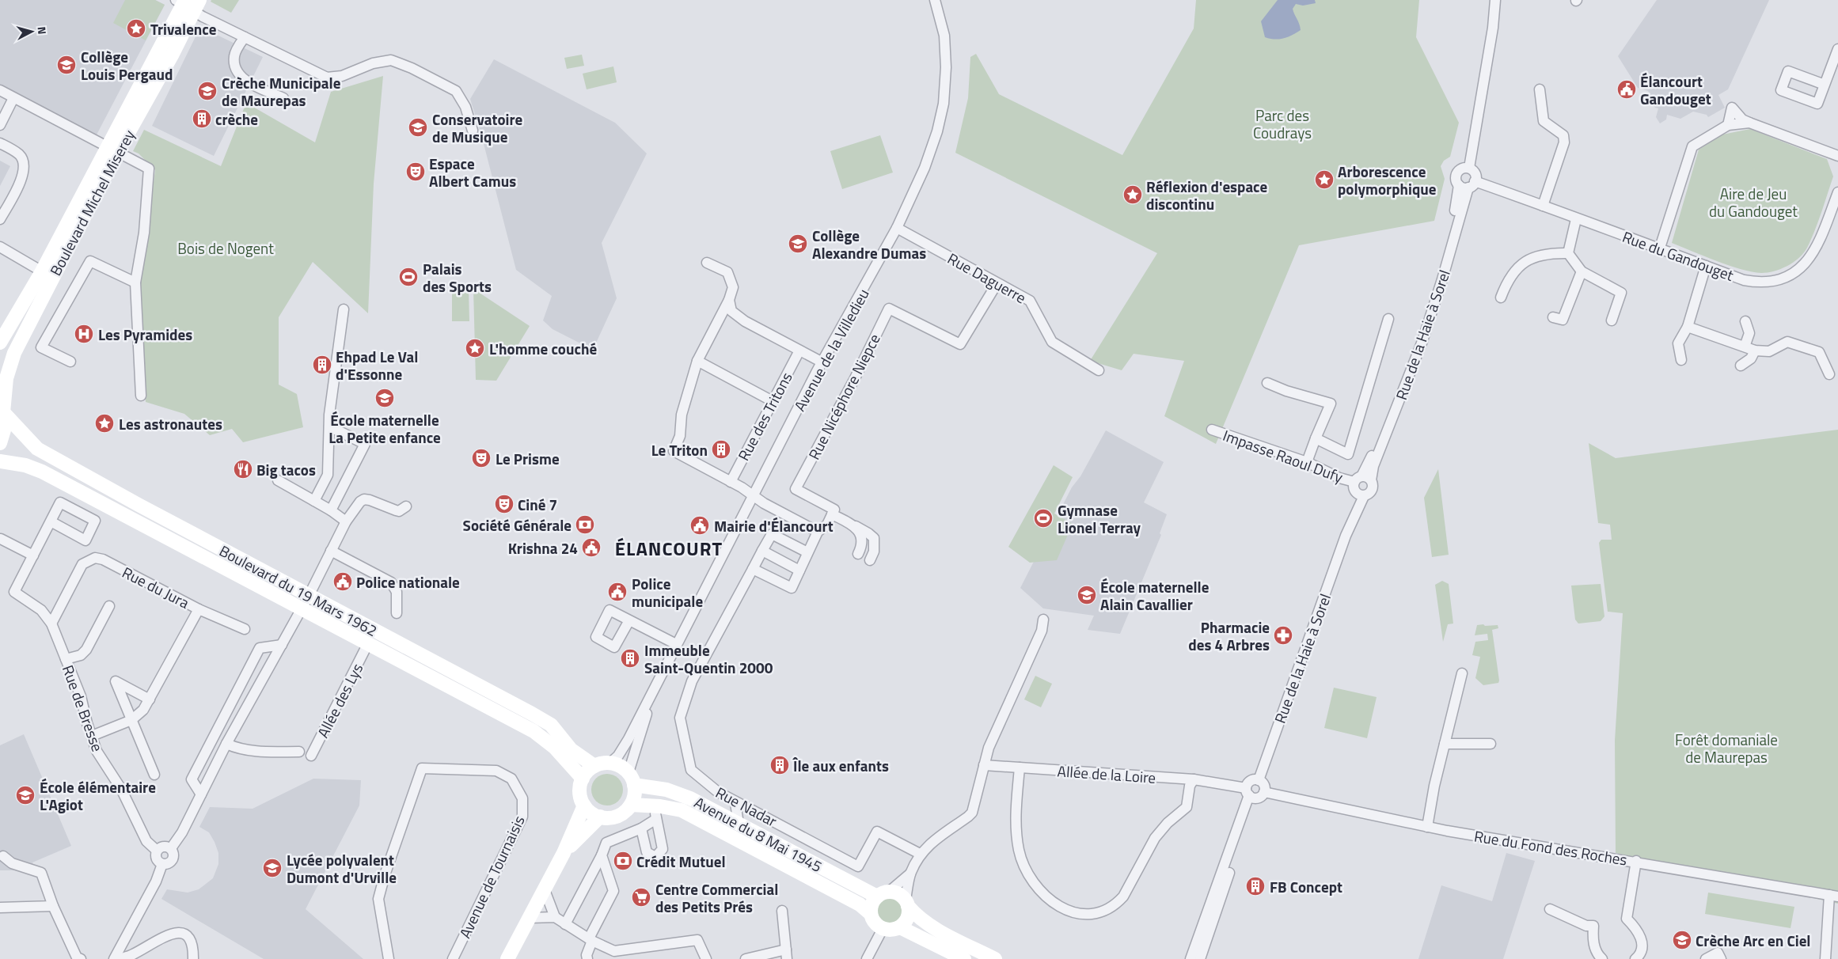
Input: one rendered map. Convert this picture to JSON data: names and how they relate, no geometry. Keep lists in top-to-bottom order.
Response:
{
  "streets": {
    "street": [
      "Boulevard Michel Miserey",
      "Rue du Gandouget",
      "Rue Daguerre",
      "Rue de la Haie à Sorel",
      "Avenue de la Villedieu",
      "Rue Nicéphore Niepce",
      "Rue des Tritons",
      "Impasse Raoul Dufy",
      "Rue du Jura",
      "Boulevard du 19 Mars 1962",
      "Allée des Lys",
      "Rue de Bresse",
      "Allée de la Loire",
      "Rue Nadar",
      "Avenue du 8 Mai 1945",
      "Rue du Fond des Roches",
      "Avenue de Tournaisis"
    ]
  },
  "crossings": [
    ["Boulevard Michel Miserey", "Boulevard du 19 Mars 1962"],
    ["Rue du Gandouget", "Rue de la Haie à Sorel"],
    ["Rue Daguerre", "Avenue de la Villedieu"],
    ["Rue Daguerre", "Rue Nicéphore Niepce"],
    ["Rue de la Haie à Sorel", "Impasse Raoul Dufy"],
    ["Rue de la Haie à Sorel", "Allée de la Loire"],
    ["Rue de la Haie à Sorel", "Rue du Fond des Roches"],
    ["Avenue de la Villedieu", "Boulevard du 19 Mars 1962"],
    ["Avenue de la Villedieu", "Avenue du 8 Mai 1945"],
    ["Rue du Jura", "Rue de Bresse"],
    ["Boulevard du 19 Mars 1962", "Allée des Lys"],
    ["Boulevard du 19 Mars 1962", "Avenue du 8 Mai 1945"],
    ["Allée de la Loire", "Rue du Fond des Roches"]
  ],
  "districts": ["ÉLANCOURT"],
  "parks": [
    "Parc des Coudrays",
    "Aire de Jeu du Gandouget",
    "Bois de Nogent",
    "Forêt domaniale de Maurepas"
  ],
  "places": {
    "place": [
      "Trivalence",
      "Arborescence polymorphique",
      "Réflexion d'espace discontinu",
      "L'homme couché",
      "Les astronautes"
    ],
    "school or university": [
      "Collège Louis Pergaud",
      "Crèche Municipale de Maurepas",
      "Conservatoire de Musique",
      "Collège Alexandre Dumas",
      "École maternelle La Petite enfance",
      "École maternelle Alain Cavallier",
      "École élémentaire L'Agiot",
      "Lycée polyvalent Dumont d'Urville",
      "Crèche Arc en Ciel"
    ],
    "public building": [
      "Élancourt Gandouget",
      "Mairie d'Élancourt",
      "Krishna 24",
      "Police nationale",
      "Police municipale"
    ],
    "building": [
      "crèche",
      "Ehpad Le Val d'Essonne",
      "Le Triton",
      "Immeuble Saint-Quentin 2000",
      "Île aux enfants",
      "FB Concept"
    ],
    "theatre": ["Espace Albert Camus", "Le Prisme", "Ciné 7"],
    "sports": ["Palais des Sports", "Gymnase Lionel Terray"],
    "hospital": ["Les Pyramides"],
    "restaurant": ["Big tacos"],
    "bank": ["Société Générale", "Crédit Mutuel"],
    "pharmacy": ["Pharmacie des 4 Arbres"],
    "supermarket": ["Centre Commercial des Petits Prés"]
  },
  "north": "right"
}
